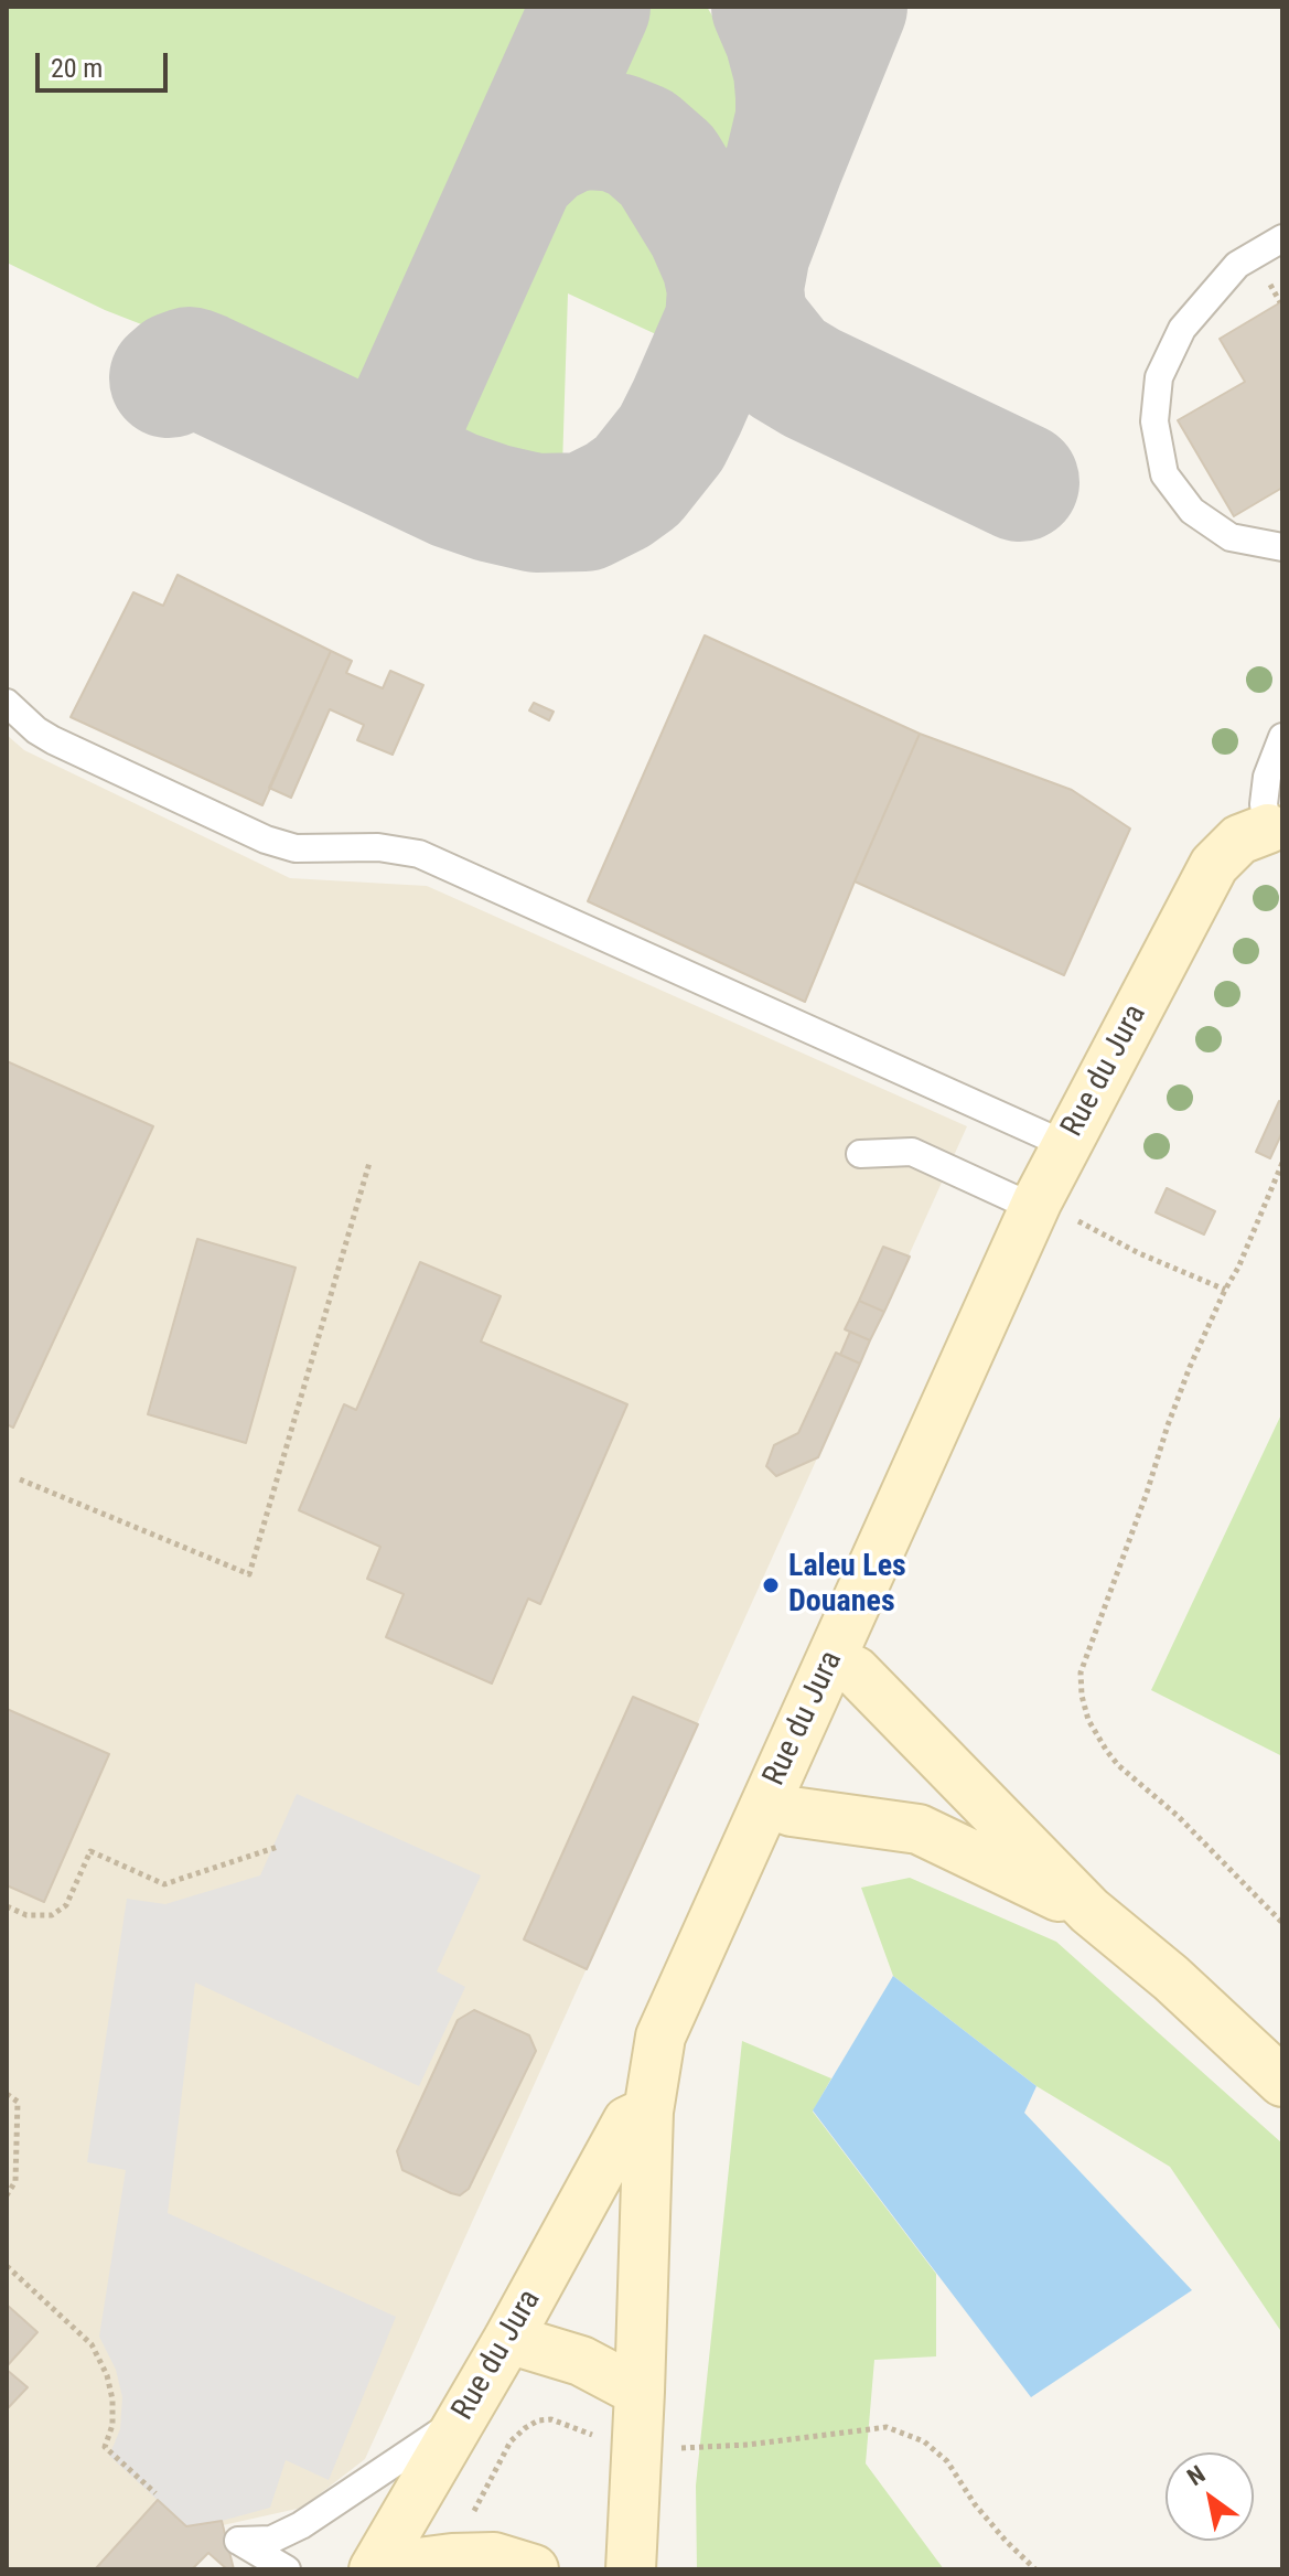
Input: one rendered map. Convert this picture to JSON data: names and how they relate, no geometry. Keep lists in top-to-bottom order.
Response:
{
  "streets": {
    "street": ["Rue du Jura"]
  },
  "places": ["Laleu Les Douanes"],
  "scale_bar": "20 m",
  "north": "top left"
}
